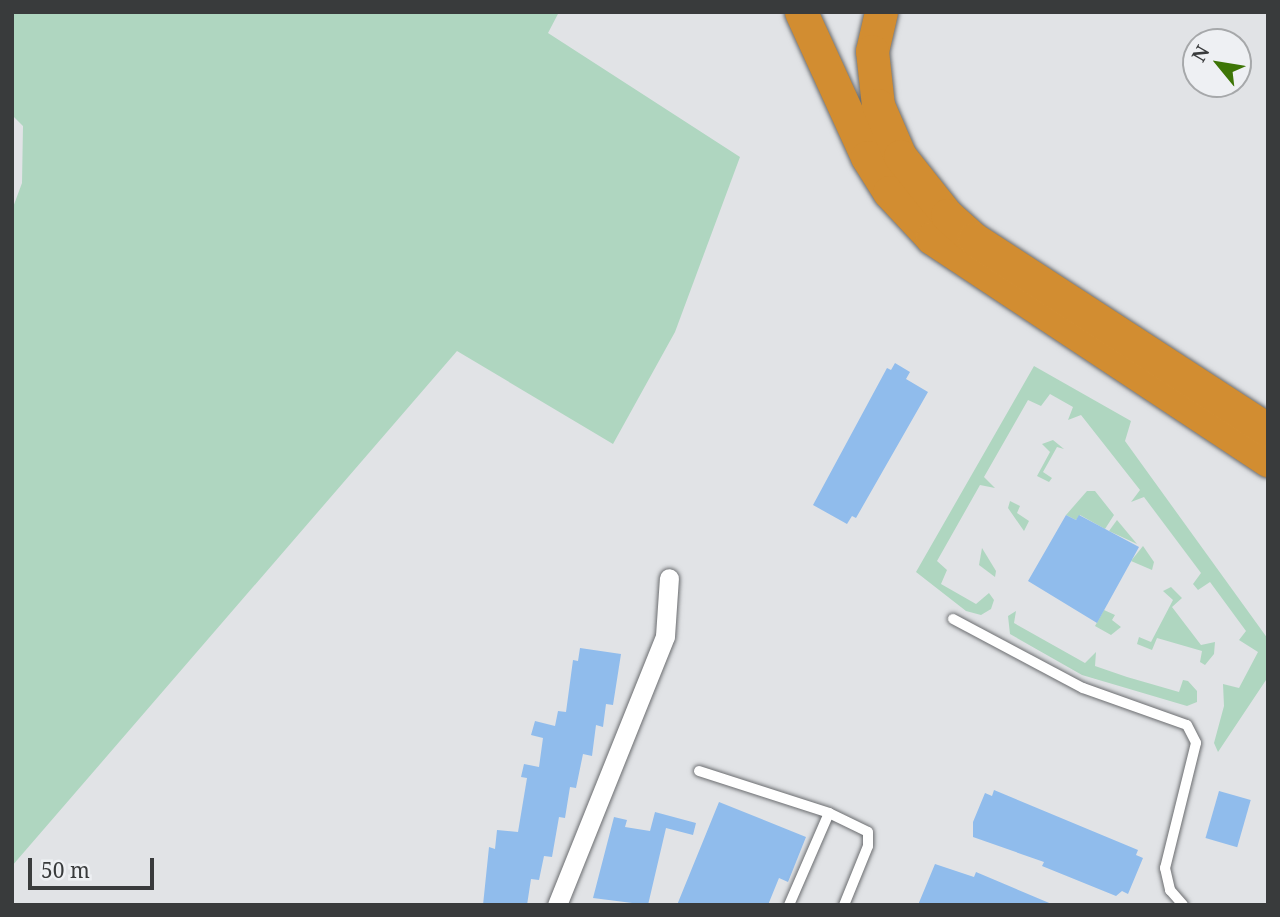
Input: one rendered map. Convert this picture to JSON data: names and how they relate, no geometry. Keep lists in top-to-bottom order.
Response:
{
  "scale_bar": "50 m",
  "north": "top left"
}
